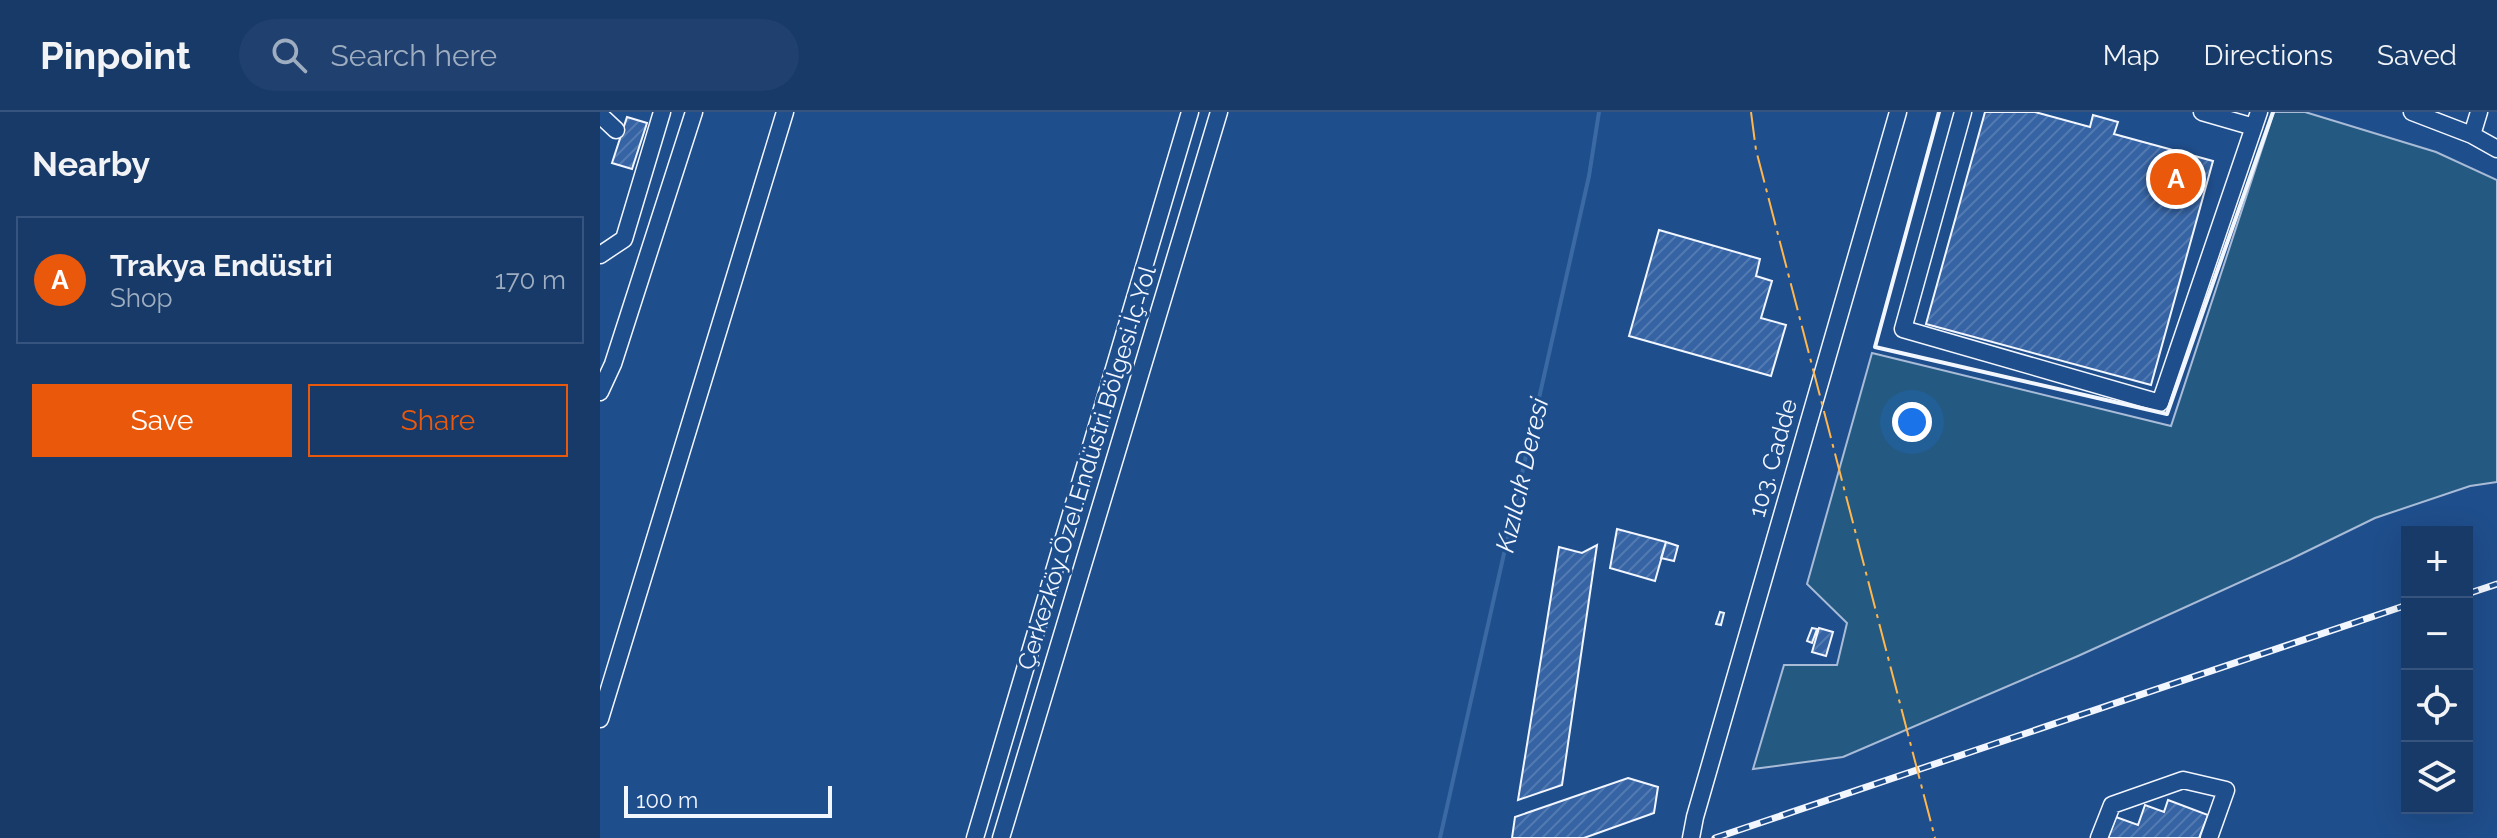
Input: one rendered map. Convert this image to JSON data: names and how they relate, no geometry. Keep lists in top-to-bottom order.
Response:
{
  "streets": {
    "street": ["103. Cadde", "Çerkezköy Özel Endüstri Bölgesi İç Yol"]
  },
  "water": ["Kızılcık Deresi"],
  "scale_bar": "100 m",
  "page": {
    "header": "Pinpoint",
    "search": "Search here",
    "nav": ["Map", "Directions", "Saved"],
    "heading": "Nearby",
    "pins": "A",
    "list": [
      {
        "mark": "A",
        "name": "Trakya Endüstri",
        "note": "Shop",
        "value": "170 m"
      }
    ],
    "buttons": ["Save", "Share"],
    "map_buttons": ["+", "−"],
    "scale": "100 m"
  }
}
